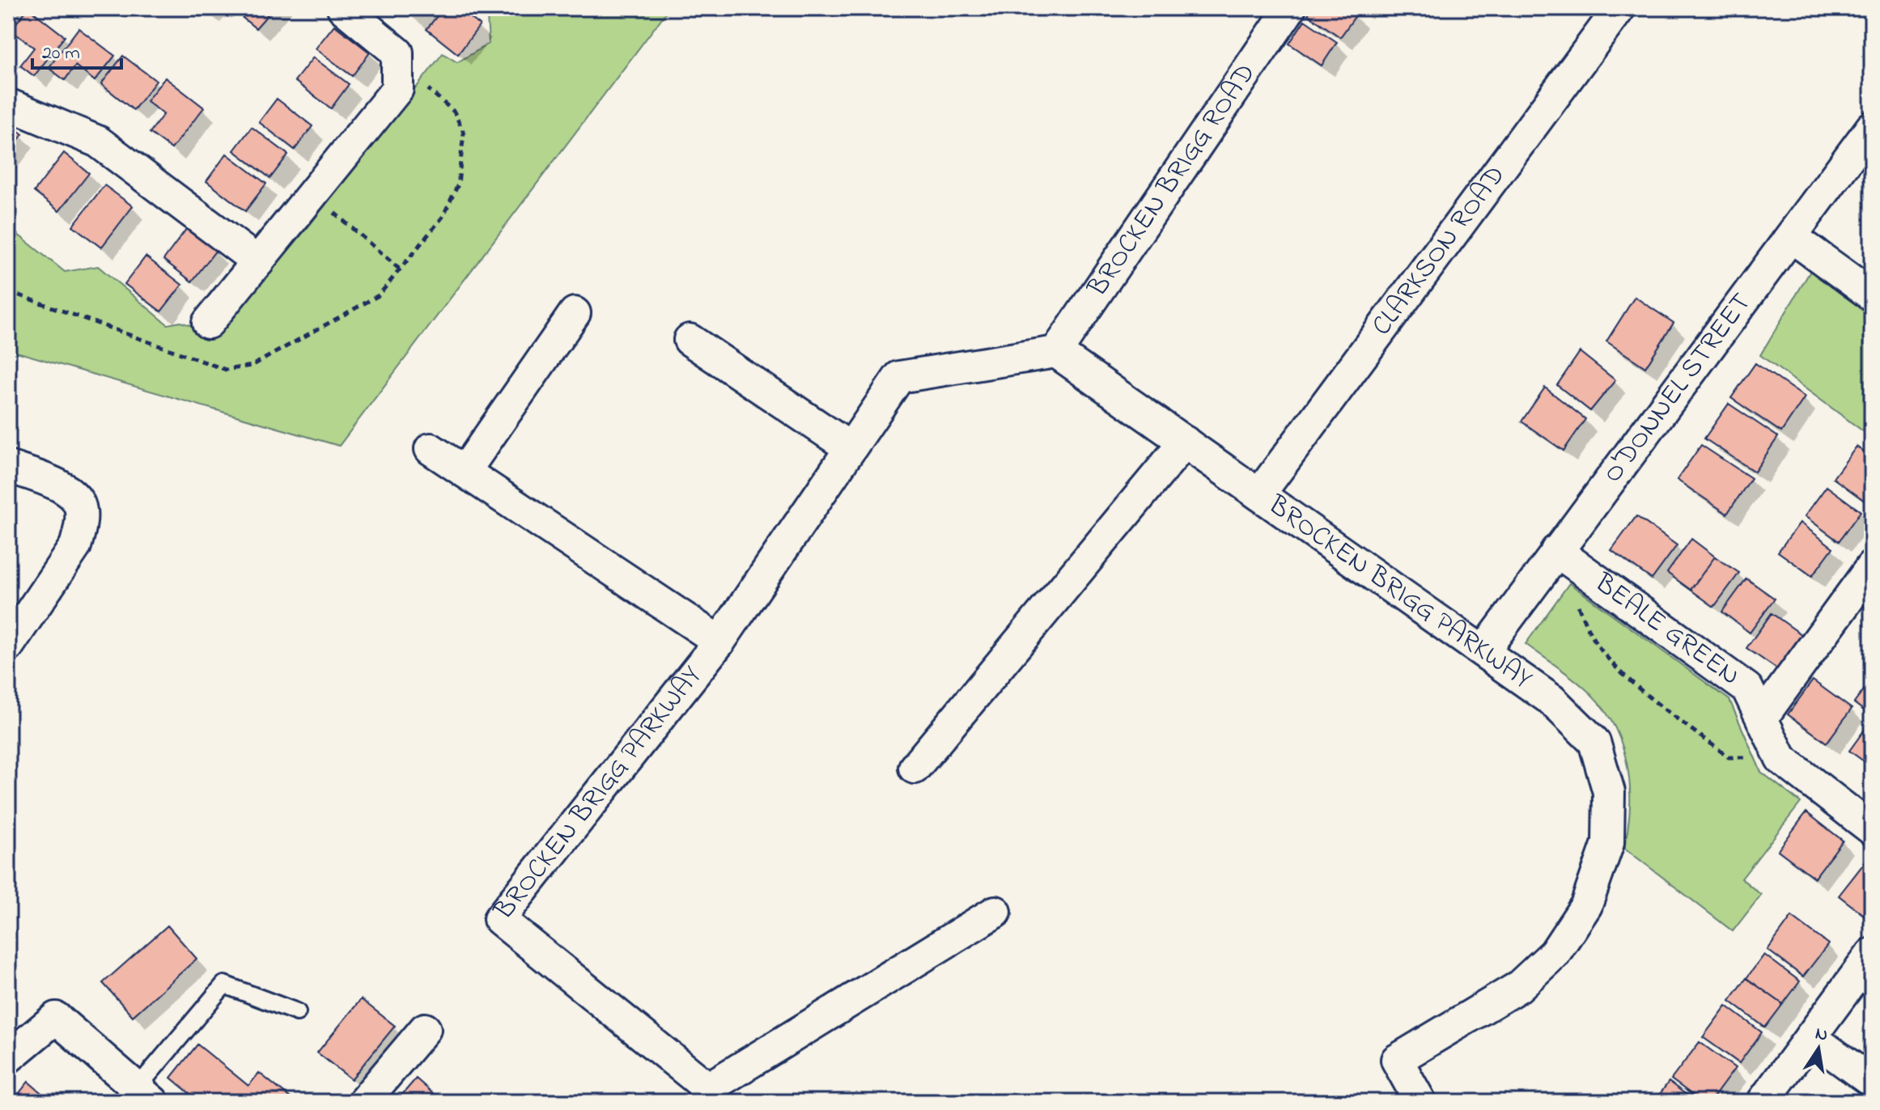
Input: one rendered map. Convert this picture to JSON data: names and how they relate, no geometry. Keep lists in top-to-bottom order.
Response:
{
  "streets": {
    "street": [
      "BROCKEN BRIGG ROAD",
      "CLARKSON ROAD",
      "O'DONNEL STREET",
      "BROCKEN BRIGG PARKWAY",
      "BEALE GREEN"
    ]
  },
  "crossings": [
    ["BROCKEN BRIGG ROAD", "BROCKEN BRIGG PARKWAY"],
    ["CLARKSON ROAD", "BROCKEN BRIGG PARKWAY"],
    ["O'DONNEL STREET", "BROCKEN BRIGG PARKWAY"],
    ["O'DONNEL STREET", "BEALE GREEN"]
  ],
  "scale_bar": "20 m",
  "north": "top"
}
